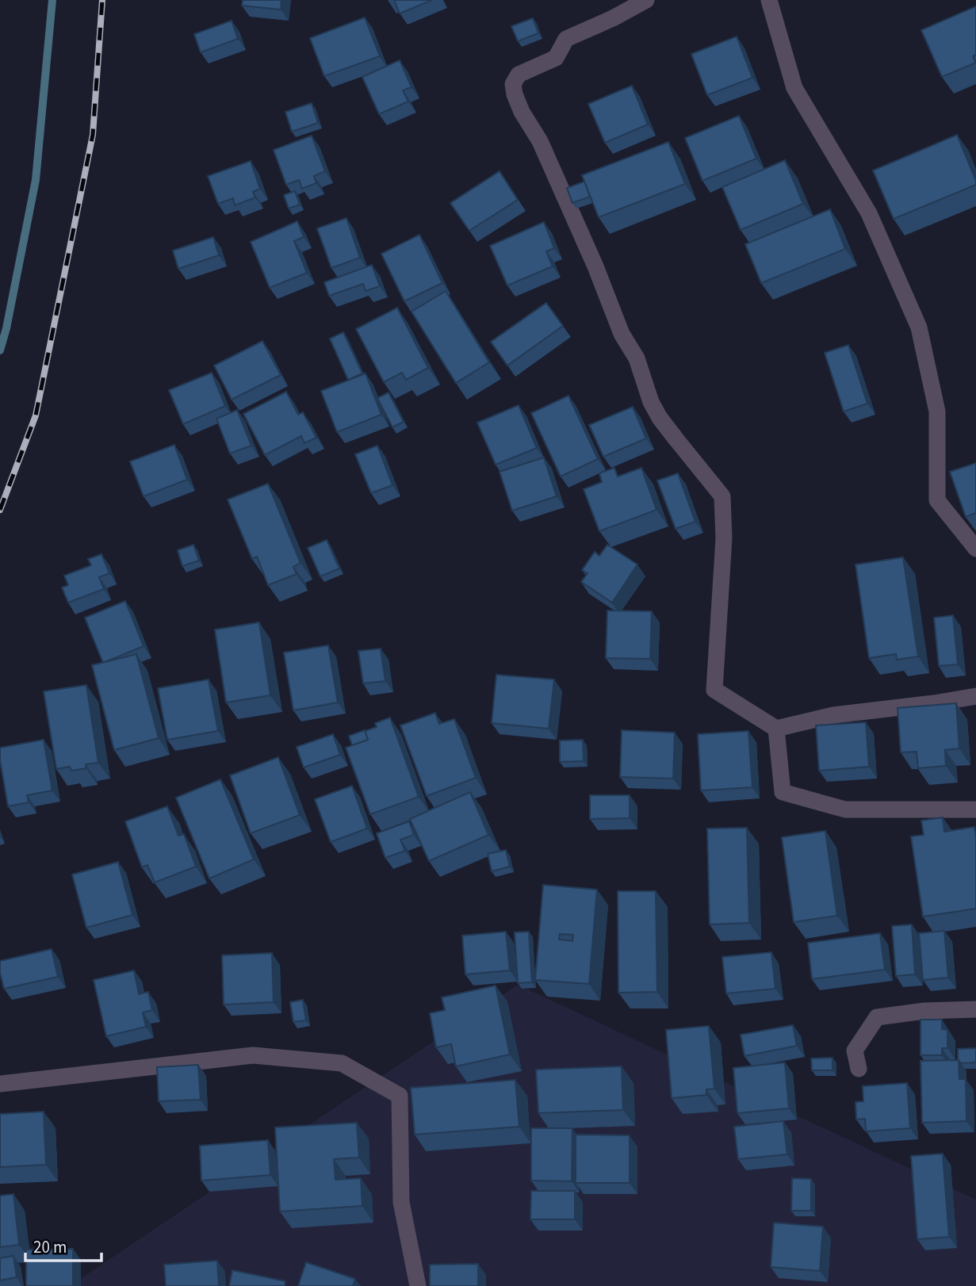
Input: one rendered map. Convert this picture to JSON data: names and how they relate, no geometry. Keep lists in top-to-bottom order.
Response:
{
  "scale_bar": "20 m"
}
